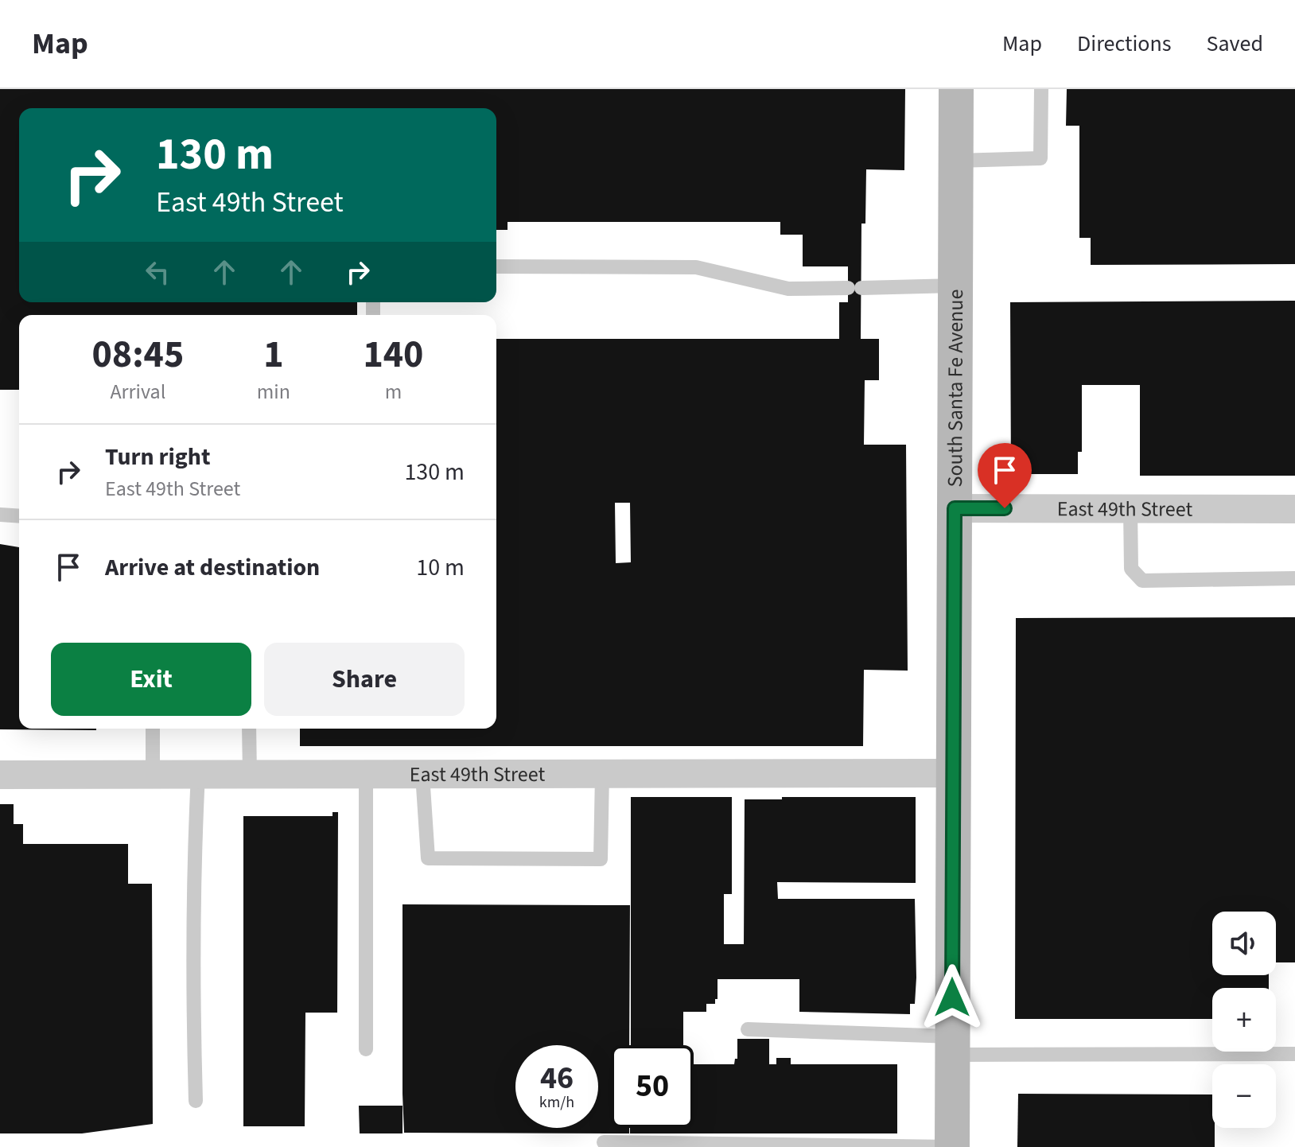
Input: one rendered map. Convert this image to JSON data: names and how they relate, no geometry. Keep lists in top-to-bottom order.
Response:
{
  "streets": {
    "main road": ["South Santa Fe Avenue"],
    "street": ["East 49th Street"]
  },
  "crossings": [
    ["South Santa Fe Avenue", "East 49th Street"]
  ],
  "page": {
    "header": "Map",
    "nav": ["Map", "Directions", "Saved"],
    "turn": ["130 m", "East 49th Street"],
    "eta": [
      "08:45",
      "Arrival",
      "1",
      "min",
      "140",
      "m"
    ],
    "list": [
      {
        "name": "Turn right",
        "note": "East 49th Street",
        "value": "130 m"
      },
      {
        "name": "Arrive at destination",
        "value": "10 m"
      }
    ],
    "buttons": ["Exit", "Share"],
    "map_buttons": ["+", "−"],
    "speed": "46 km/h",
    "limit": "50"
  }
}
